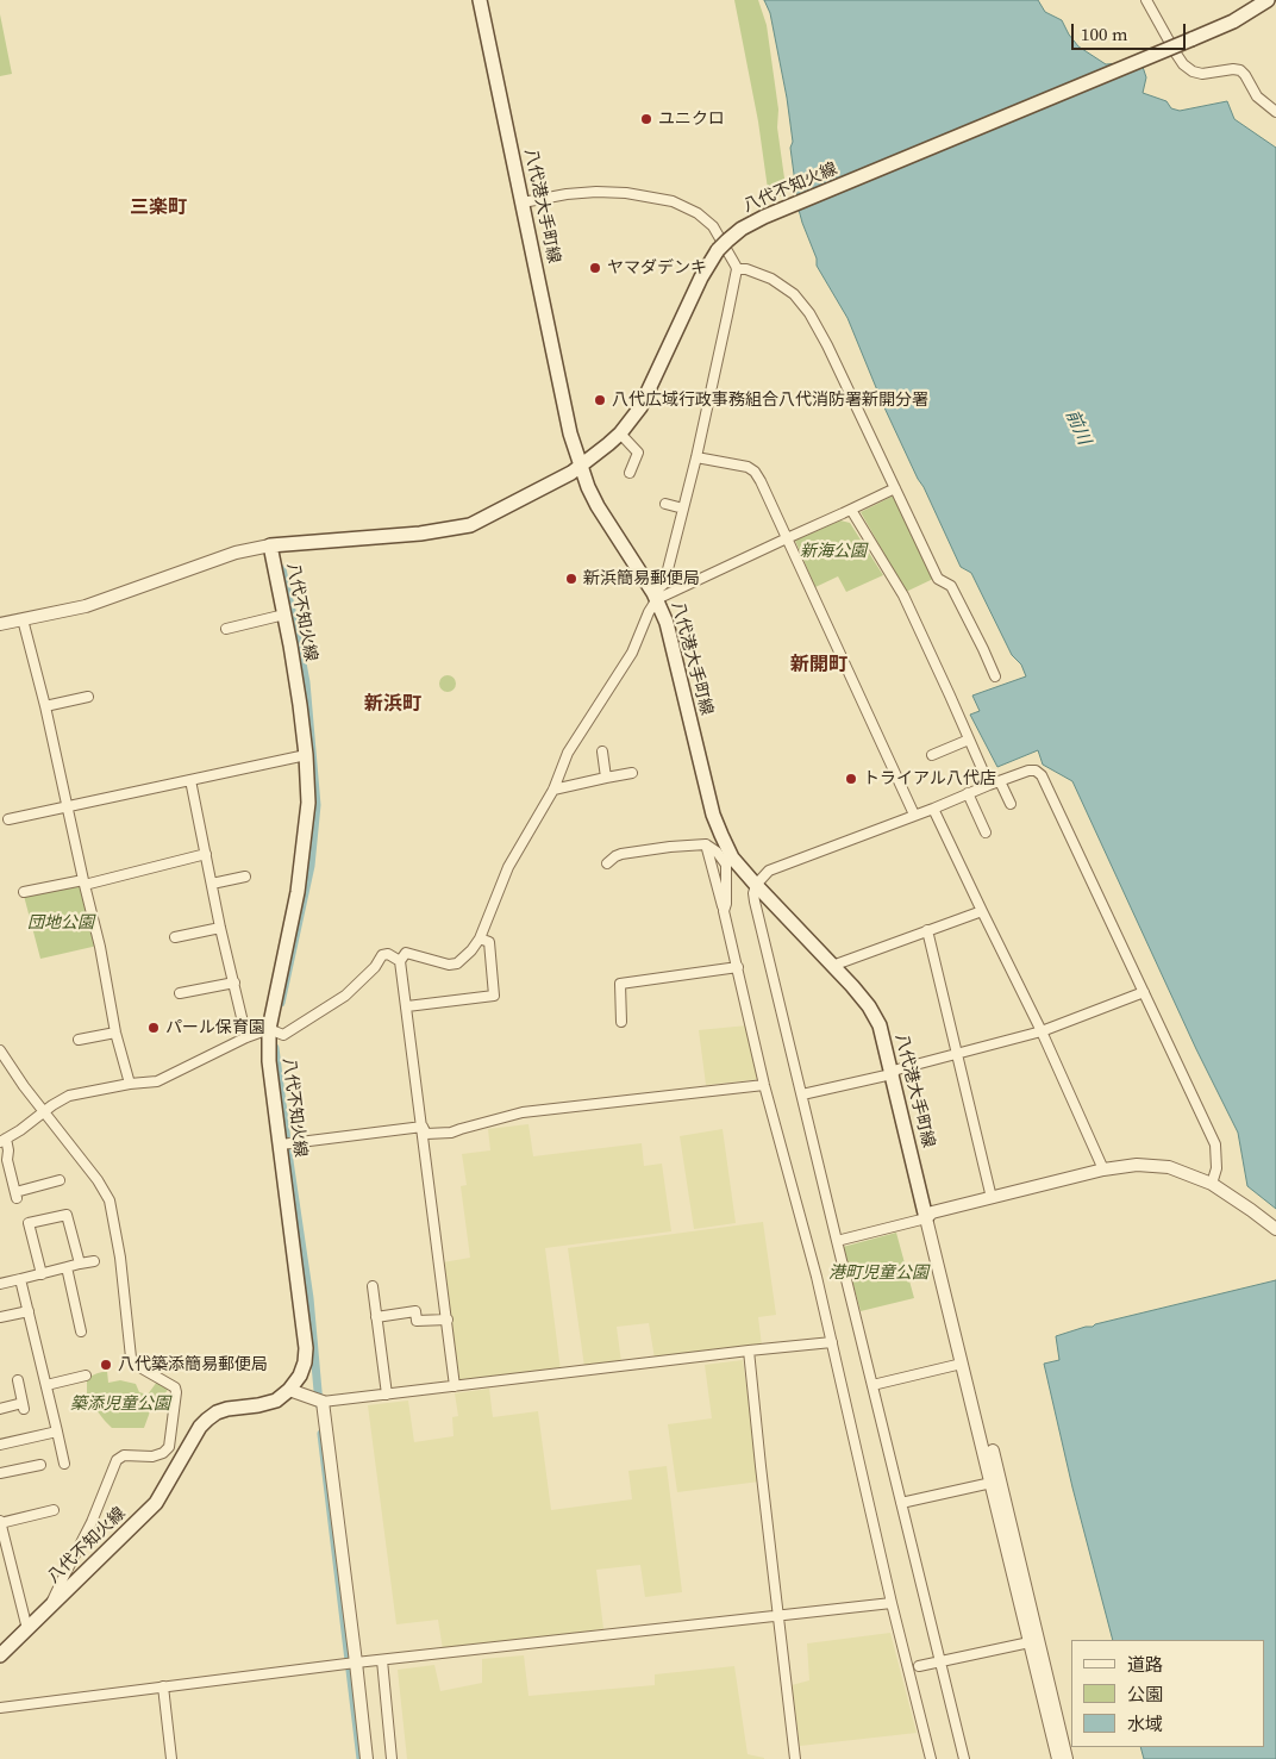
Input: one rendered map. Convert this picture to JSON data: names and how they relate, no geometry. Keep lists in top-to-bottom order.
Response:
{
  "streets": {
    "main road": ["八代不知火線", "八代港大手町線"]
  },
  "crossings": [
    ["八代不知火線", "八代港大手町線"]
  ],
  "districts": ["三楽町", "新開町", "新浜町"],
  "water": ["前川"],
  "parks": [
    "新海公園",
    "団地公園",
    "港町児童公園",
    "築添児童公園"
  ],
  "places": [
    "ユニクロ",
    "ヤマダデンキ",
    "八代広域行政事務組合八代消防署新開分署",
    "新浜簡易郵便局",
    "トライアル八代店",
    "パール保育園",
    "八代築添簡易郵便局"
  ],
  "legend": ["道路", "公園", "水域"],
  "scale_bar": "100 m"
}
